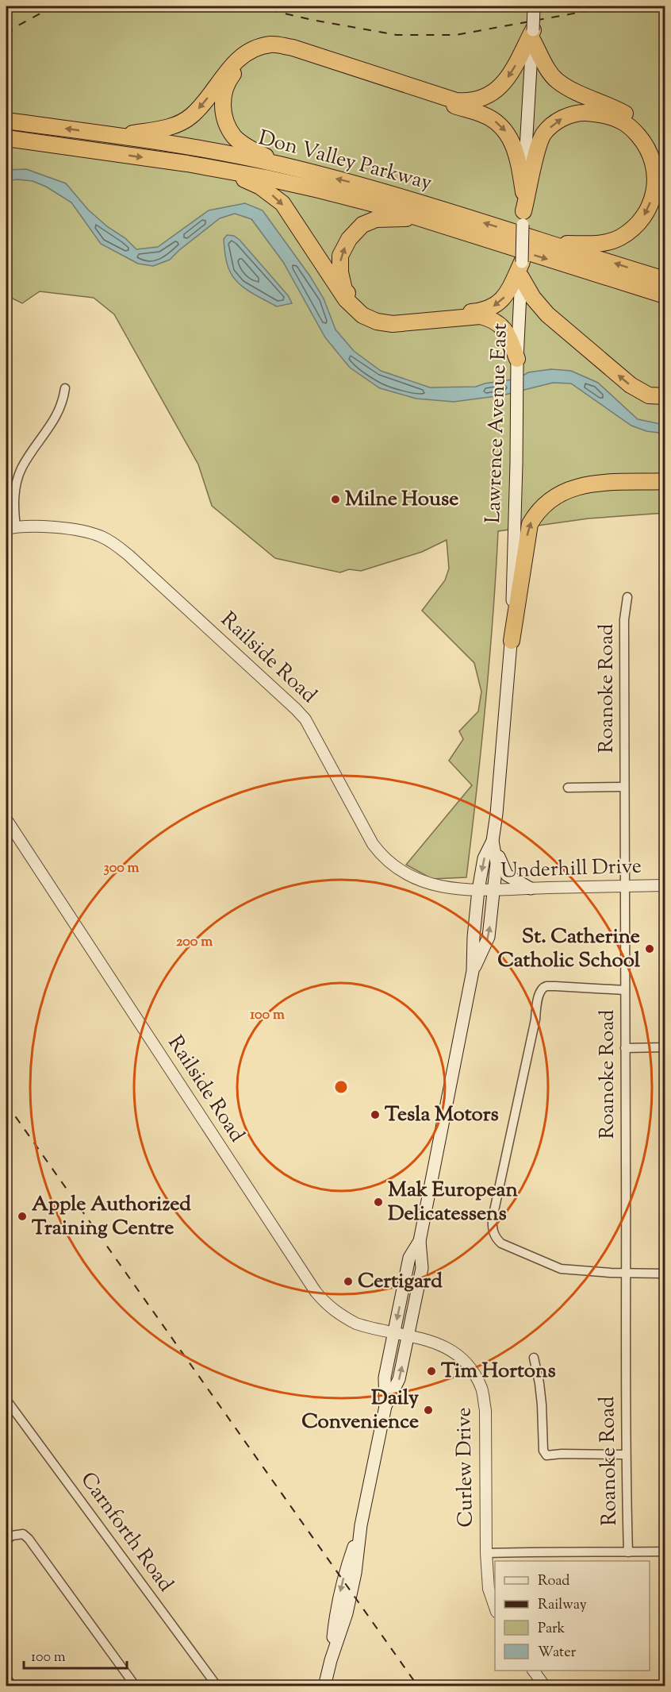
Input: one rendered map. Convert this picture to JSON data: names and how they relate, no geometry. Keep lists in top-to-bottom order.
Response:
{
  "streets": {
    "highway": ["Don Valley Parkway"],
    "main road": ["Lawrence Avenue East"],
    "street": [
      "Railside Road",
      "Roanoke Road",
      "Underhill Drive",
      "Curlew Drive",
      "Carnforth Road"
    ]
  },
  "crossings": [
    ["Lawrence Avenue East", "Railside Road"],
    ["Lawrence Avenue East", "Underhill Drive"],
    ["Lawrence Avenue East", "Curlew Drive"],
    ["Railside Road", "Underhill Drive"],
    ["Railside Road", "Curlew Drive"],
    ["Roanoke Road", "Underhill Drive"]
  ],
  "places": [
    "Milne House",
    "St. Catherine Catholic School",
    "Tesla Motors",
    "Mak European Delicatessens",
    "Apple Authorized Training Centre",
    "Certigard",
    "Tim Hortons",
    "Daily Convenience"
  ],
  "legend": [
    "Road",
    "Railway",
    "Park",
    "Water"
  ],
  "scale_bar": "100 m",
  "rings": ["300 m", "200 m", "100 m"]
}
